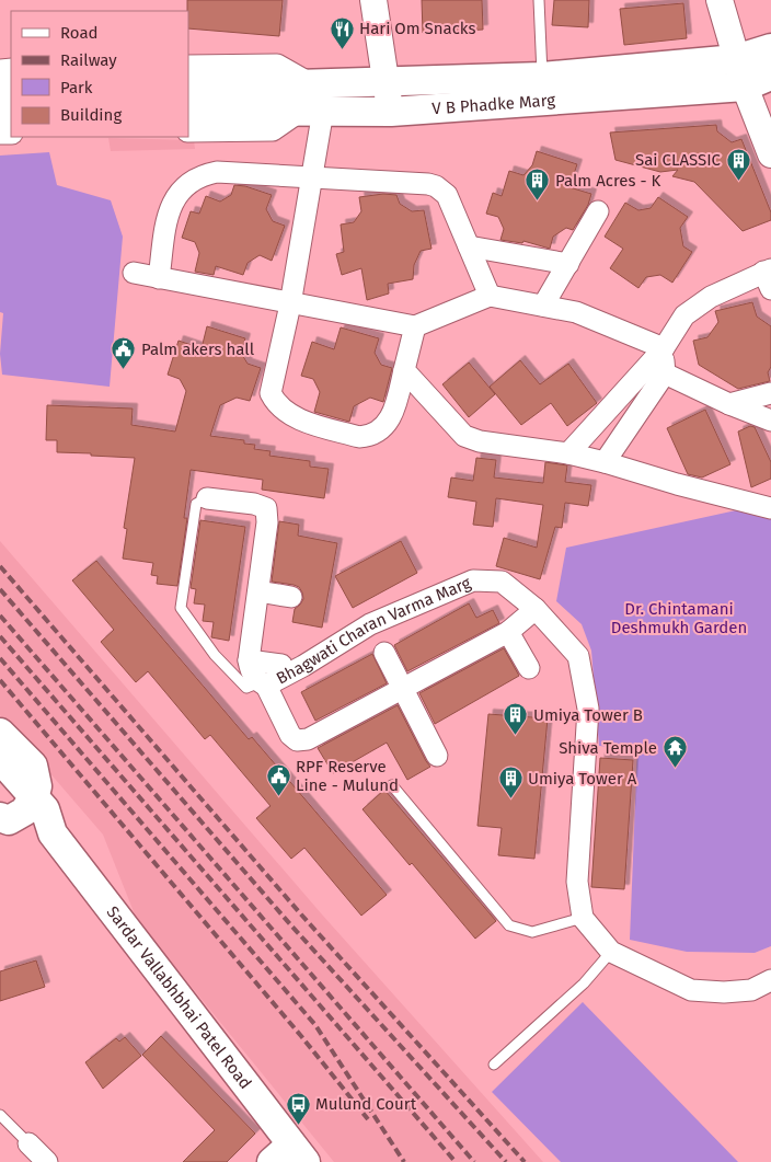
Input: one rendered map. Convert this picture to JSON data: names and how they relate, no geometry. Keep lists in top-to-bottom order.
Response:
{
  "streets": {
    "main road": ["V B Phadke Marg", "Sardar Vallabhbhai Patel Road"],
    "street": ["Bhagwati Charan Varma Marg"]
  },
  "parks": ["Dr. Chintamani Deshmukh Garden"],
  "places": {
    "restaurant": ["Hari Om Snacks"],
    "building": [
      "Sai CLASSIC",
      "Palm Acres - K",
      "Umiya Tower B",
      "Umiya Tower A"
    ],
    "public building": ["Palm akers hall", "RPF Reserve Line - Mulund"],
    "temple": ["Shiva Temple"],
    "bus stop": ["Mulund Court"]
  },
  "legend": [
    "Road",
    "Railway",
    "Park",
    "Building"
  ]
}
